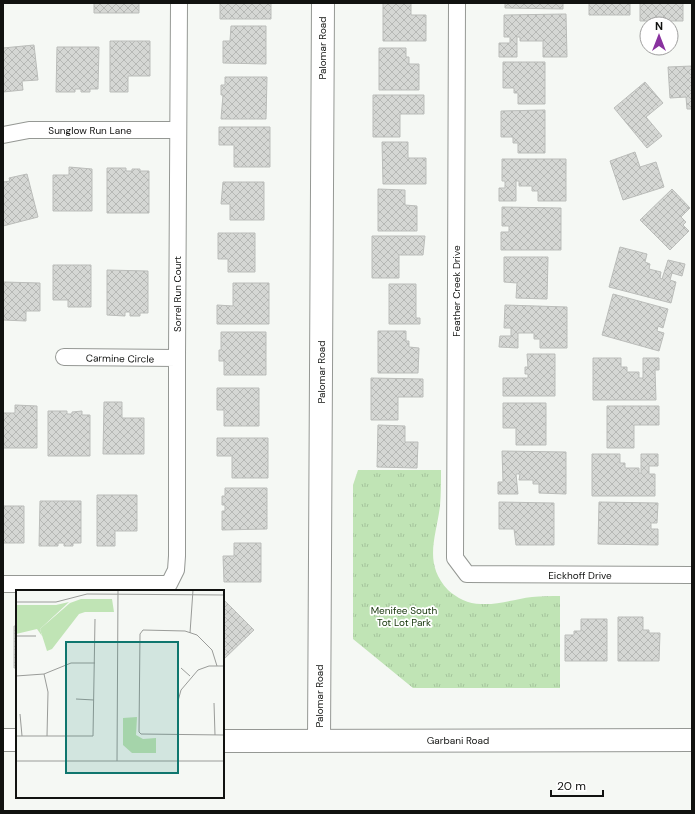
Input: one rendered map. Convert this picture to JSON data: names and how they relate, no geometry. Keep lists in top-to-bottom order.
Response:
{
  "streets": {
    "street": [
      "Palomar Road",
      "Sunglow Run Lane",
      "Feather Creek Drive",
      "Sorrel Run Court",
      "Carmine Circle",
      "Eickhoff Drive",
      "Garbani Road"
    ]
  },
  "crossings": [
    ["Palomar Road", "Garbani Road"],
    ["Sunglow Run Lane", "Sorrel Run Court"],
    ["Feather Creek Drive", "Eickhoff Drive"],
    ["Sorrel Run Court", "Carmine Circle"]
  ],
  "parks": ["Menifee South Tot Lot Park"],
  "scale_bar": "20 m",
  "north": "top"
}
